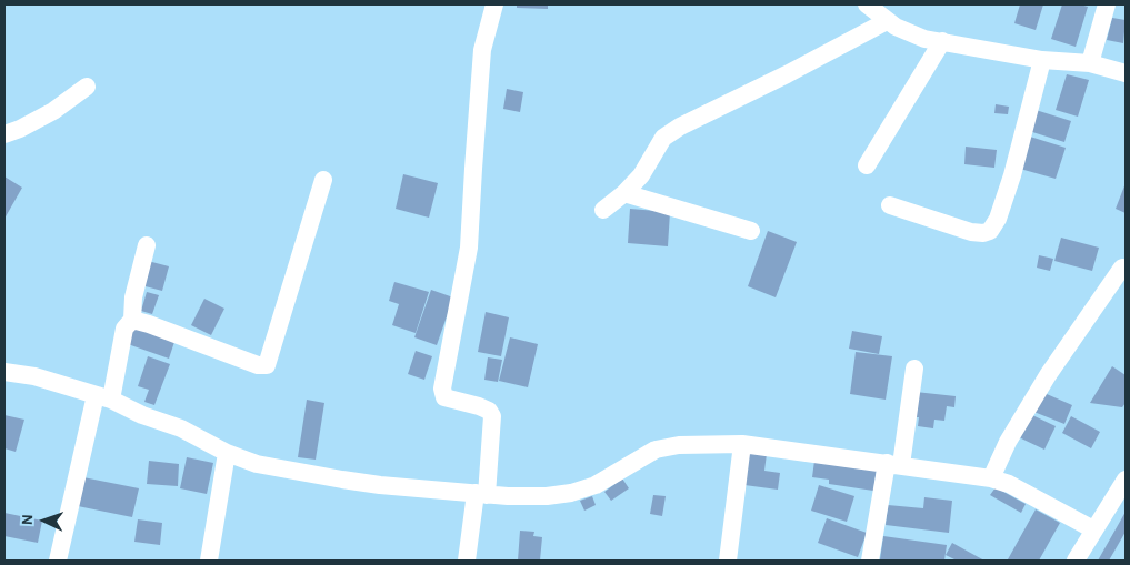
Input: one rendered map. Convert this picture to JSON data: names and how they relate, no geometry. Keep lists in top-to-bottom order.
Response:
{
  "north": "left"
}
